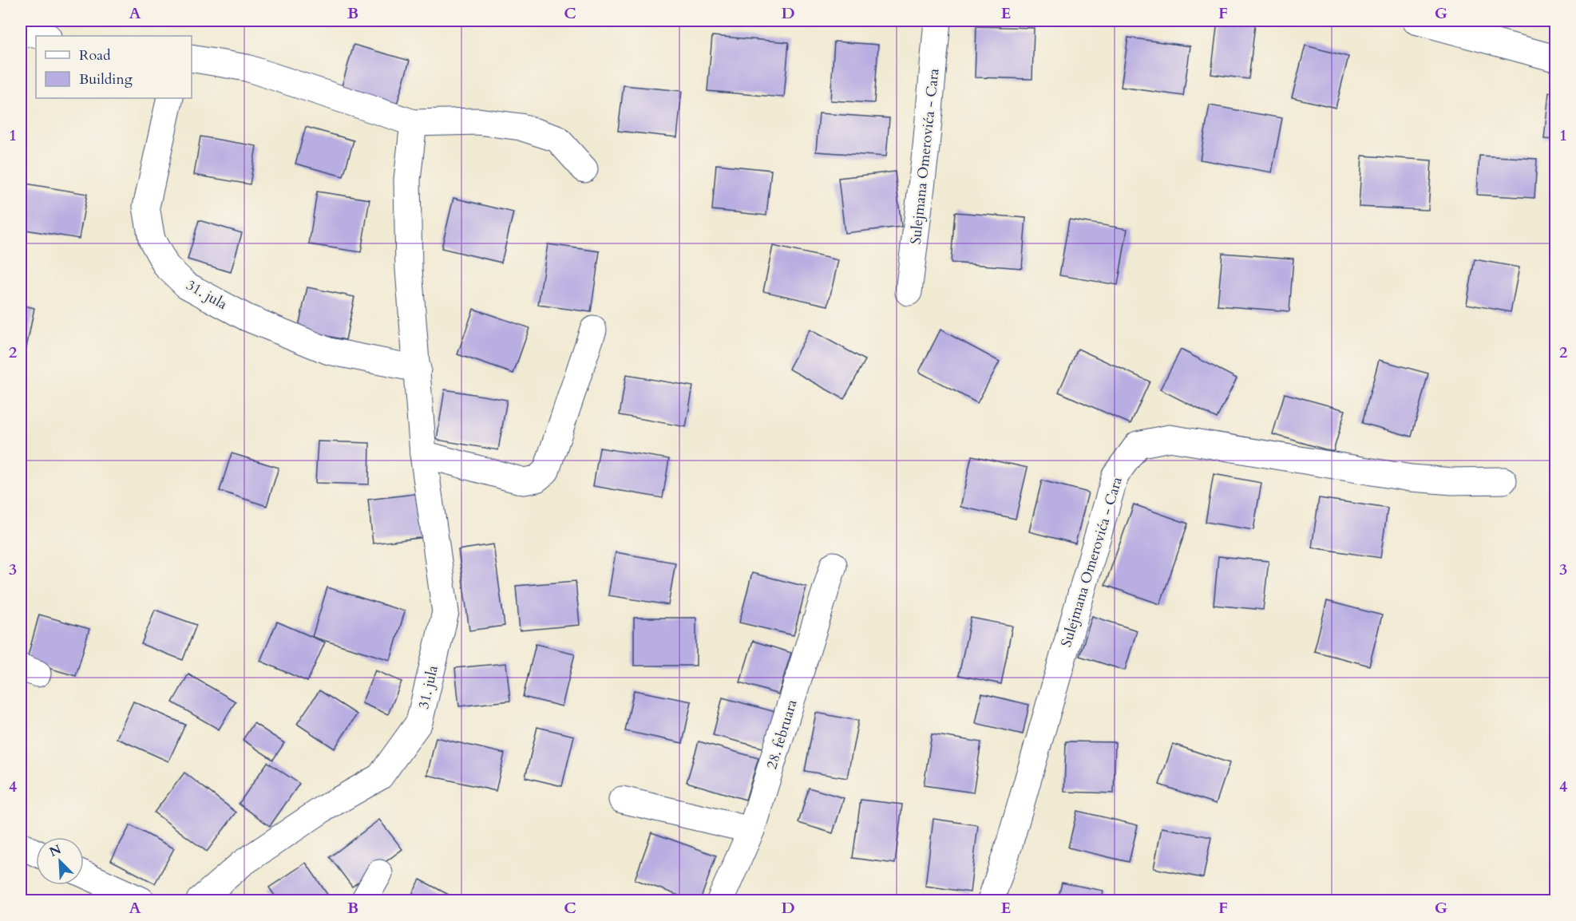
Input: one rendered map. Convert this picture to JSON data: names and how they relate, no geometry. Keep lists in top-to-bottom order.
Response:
{
  "streets": {
    "street": ["Sulejmana Omerovića - Cara", "31. jula", "28. februara"]
  },
  "legend": ["Road", "Building"],
  "north": "top left",
  "grid": {
    "columns": [
      "A",
      "B",
      "C",
      "D",
      "E",
      "F",
      "G"
    ],
    "rows": [
      "1",
      "2",
      "3",
      "4"
    ]
  }
}
